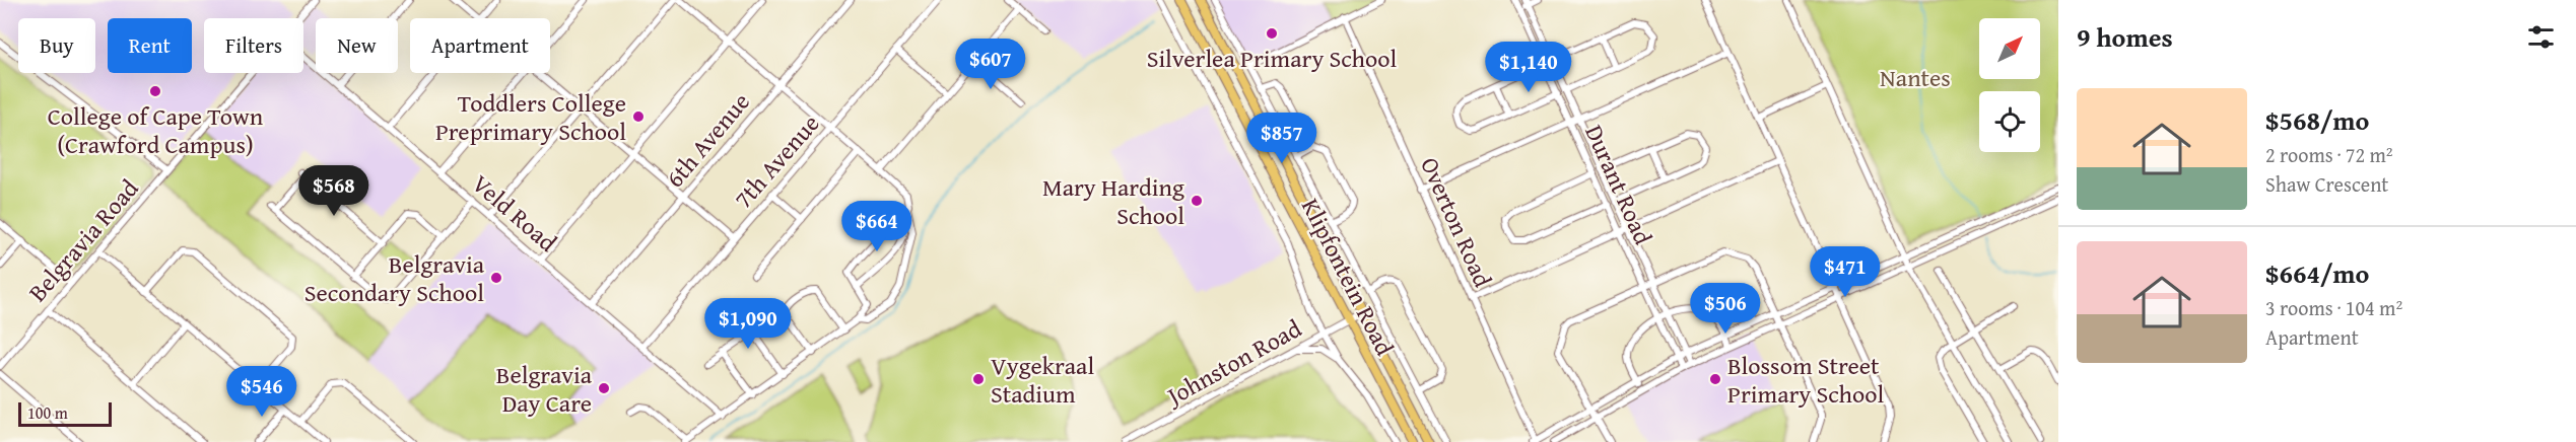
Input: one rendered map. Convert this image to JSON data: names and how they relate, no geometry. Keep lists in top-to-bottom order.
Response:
{
  "streets": {
    "main road": ["Klipfontein Road"],
    "street": [
      "6th Avenue",
      "7th Avenue",
      "Durant Road",
      "Veld Road",
      "Overton Road",
      "Belgravia Road",
      "Johnston Road"
    ]
  },
  "crossings": [
    ["6th Avenue", "Veld Road"],
    ["7th Avenue", "Veld Road"],
    ["Klipfontein Road", "Johnston Road"]
  ],
  "parks": ["Nantes"],
  "places": [
    "Silverlea Primary School",
    "College of Cape Town (Crawford Campus)",
    "Toddlers College Preprimary School",
    "Mary Harding School",
    "Belgravia Secondary School",
    "Vygekraal Stadium",
    "Blossom Street Primary School",
    "Belgravia Day Care"
  ],
  "scale_bar": "100 m",
  "north": "top right",
  "page": {
    "heading": "9 homes",
    "chip": [
      "Buy",
      "Rent",
      "Filters",
      "New",
      "Apartment"
    ],
    "price": [
      "$607",
      "$1,140",
      "$857",
      "$568",
      "$664",
      "$471",
      "$506",
      "$1,090",
      "$546"
    ],
    "list": [
      {
        "name": "$568/mo",
        "note": "2 rooms · 72 m² · Shaw Crescent"
      },
      {
        "name": "$664/mo",
        "note": "3 rooms · 104 m² · Apartment"
      }
    ],
    "scale": "100 m"
  }
}
